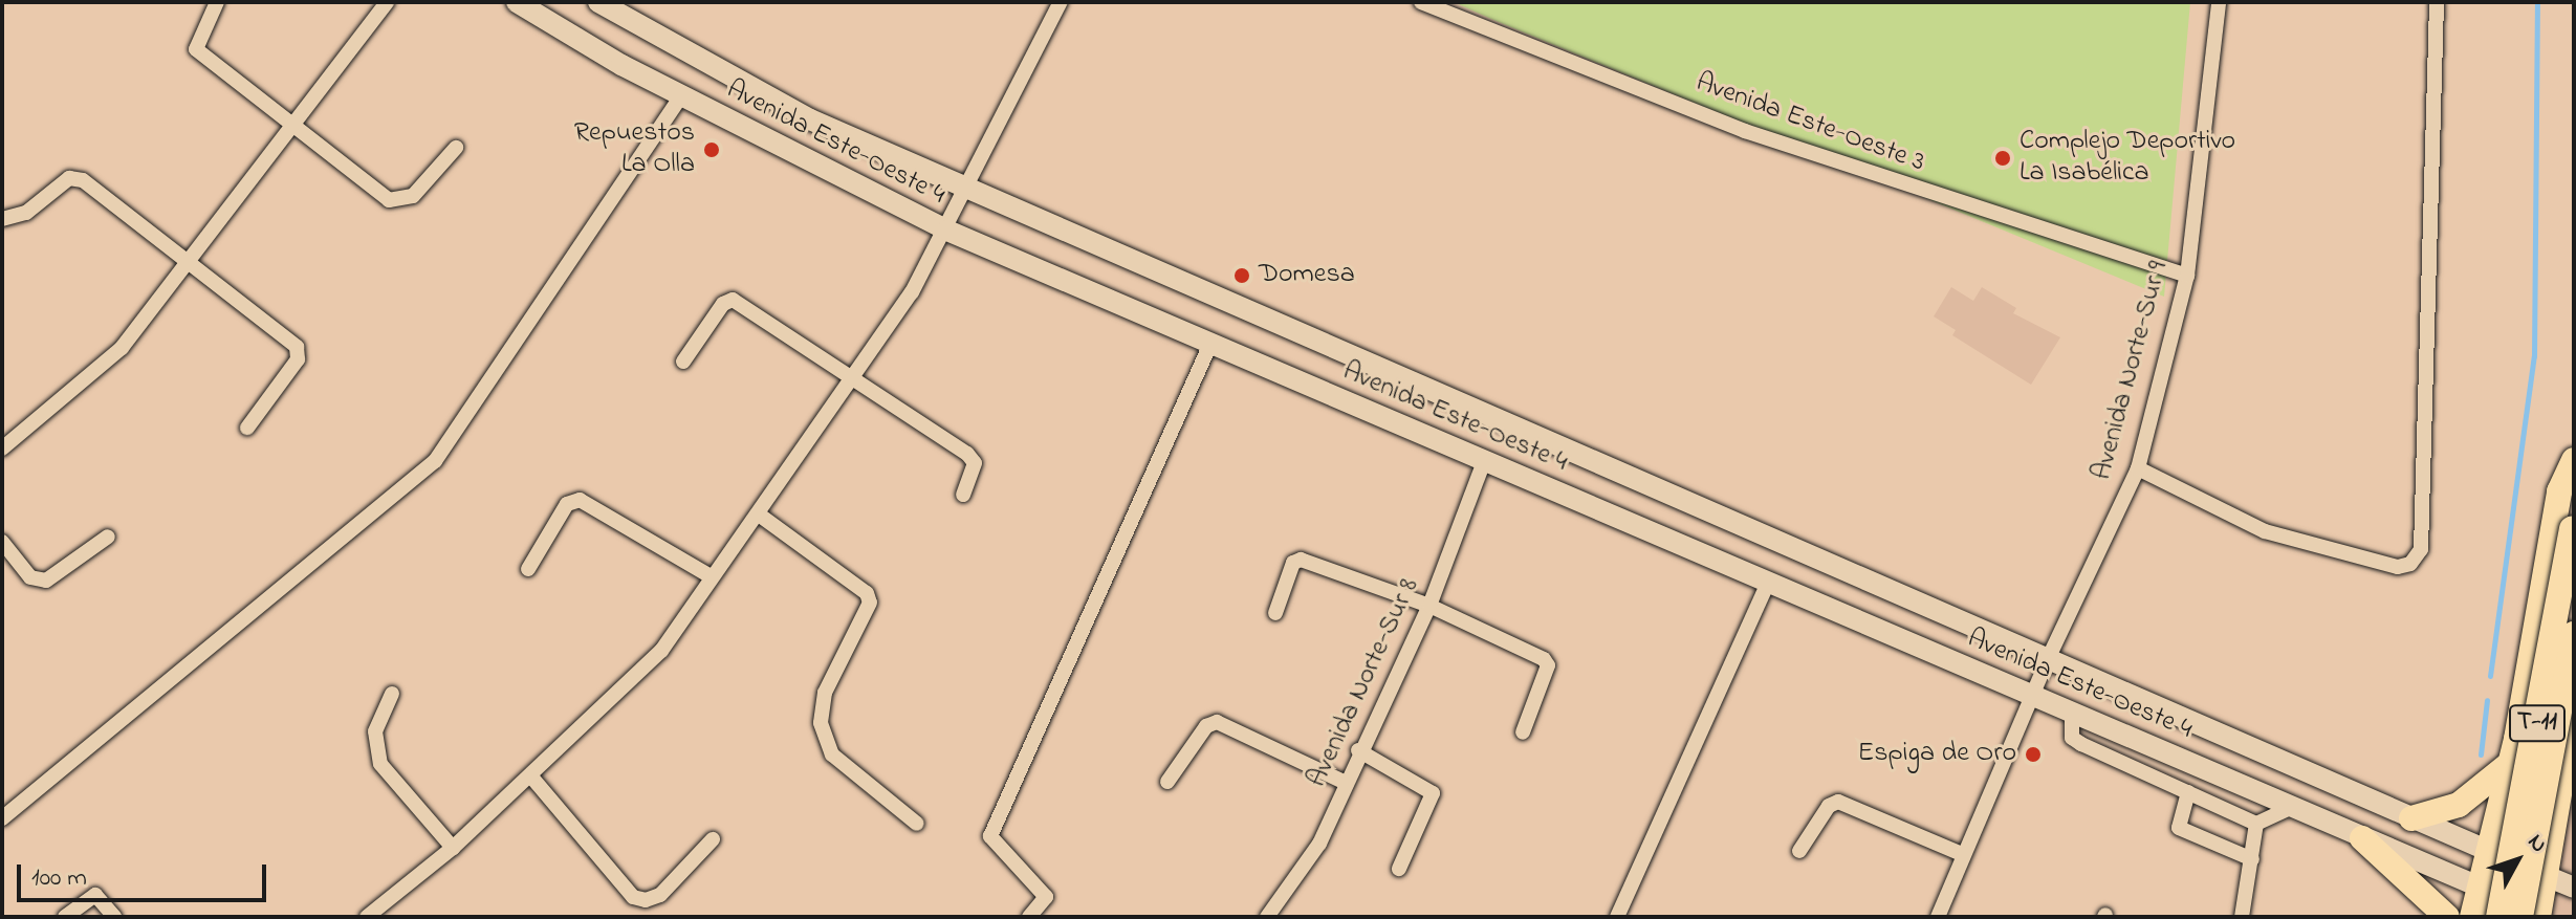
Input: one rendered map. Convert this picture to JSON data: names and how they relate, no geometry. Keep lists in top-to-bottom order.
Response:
{
  "streets": {
    "main road": ["Avenida Este-Oeste 4", "T-11"],
    "street": ["Avenida Este-Oeste 3", "Avenida Norte-Sur 9", "Avenida Norte-Sur 8"]
  },
  "crossings": [
    ["Avenida Este-Oeste 3", "Avenida Norte-Sur 9"],
    ["Avenida Este-Oeste 4", "Avenida Norte-Sur 9"],
    ["Avenida Este-Oeste 4", "Avenida Norte-Sur 8"],
    ["Avenida Este-Oeste 4", "T-11"]
  ],
  "places": [
    "Repuestos La Olla",
    "Complejo Deportivo La Isabélica",
    "Domesa",
    "Espiga de Oro"
  ],
  "scale_bar": "100 m",
  "north": "top right"
}
